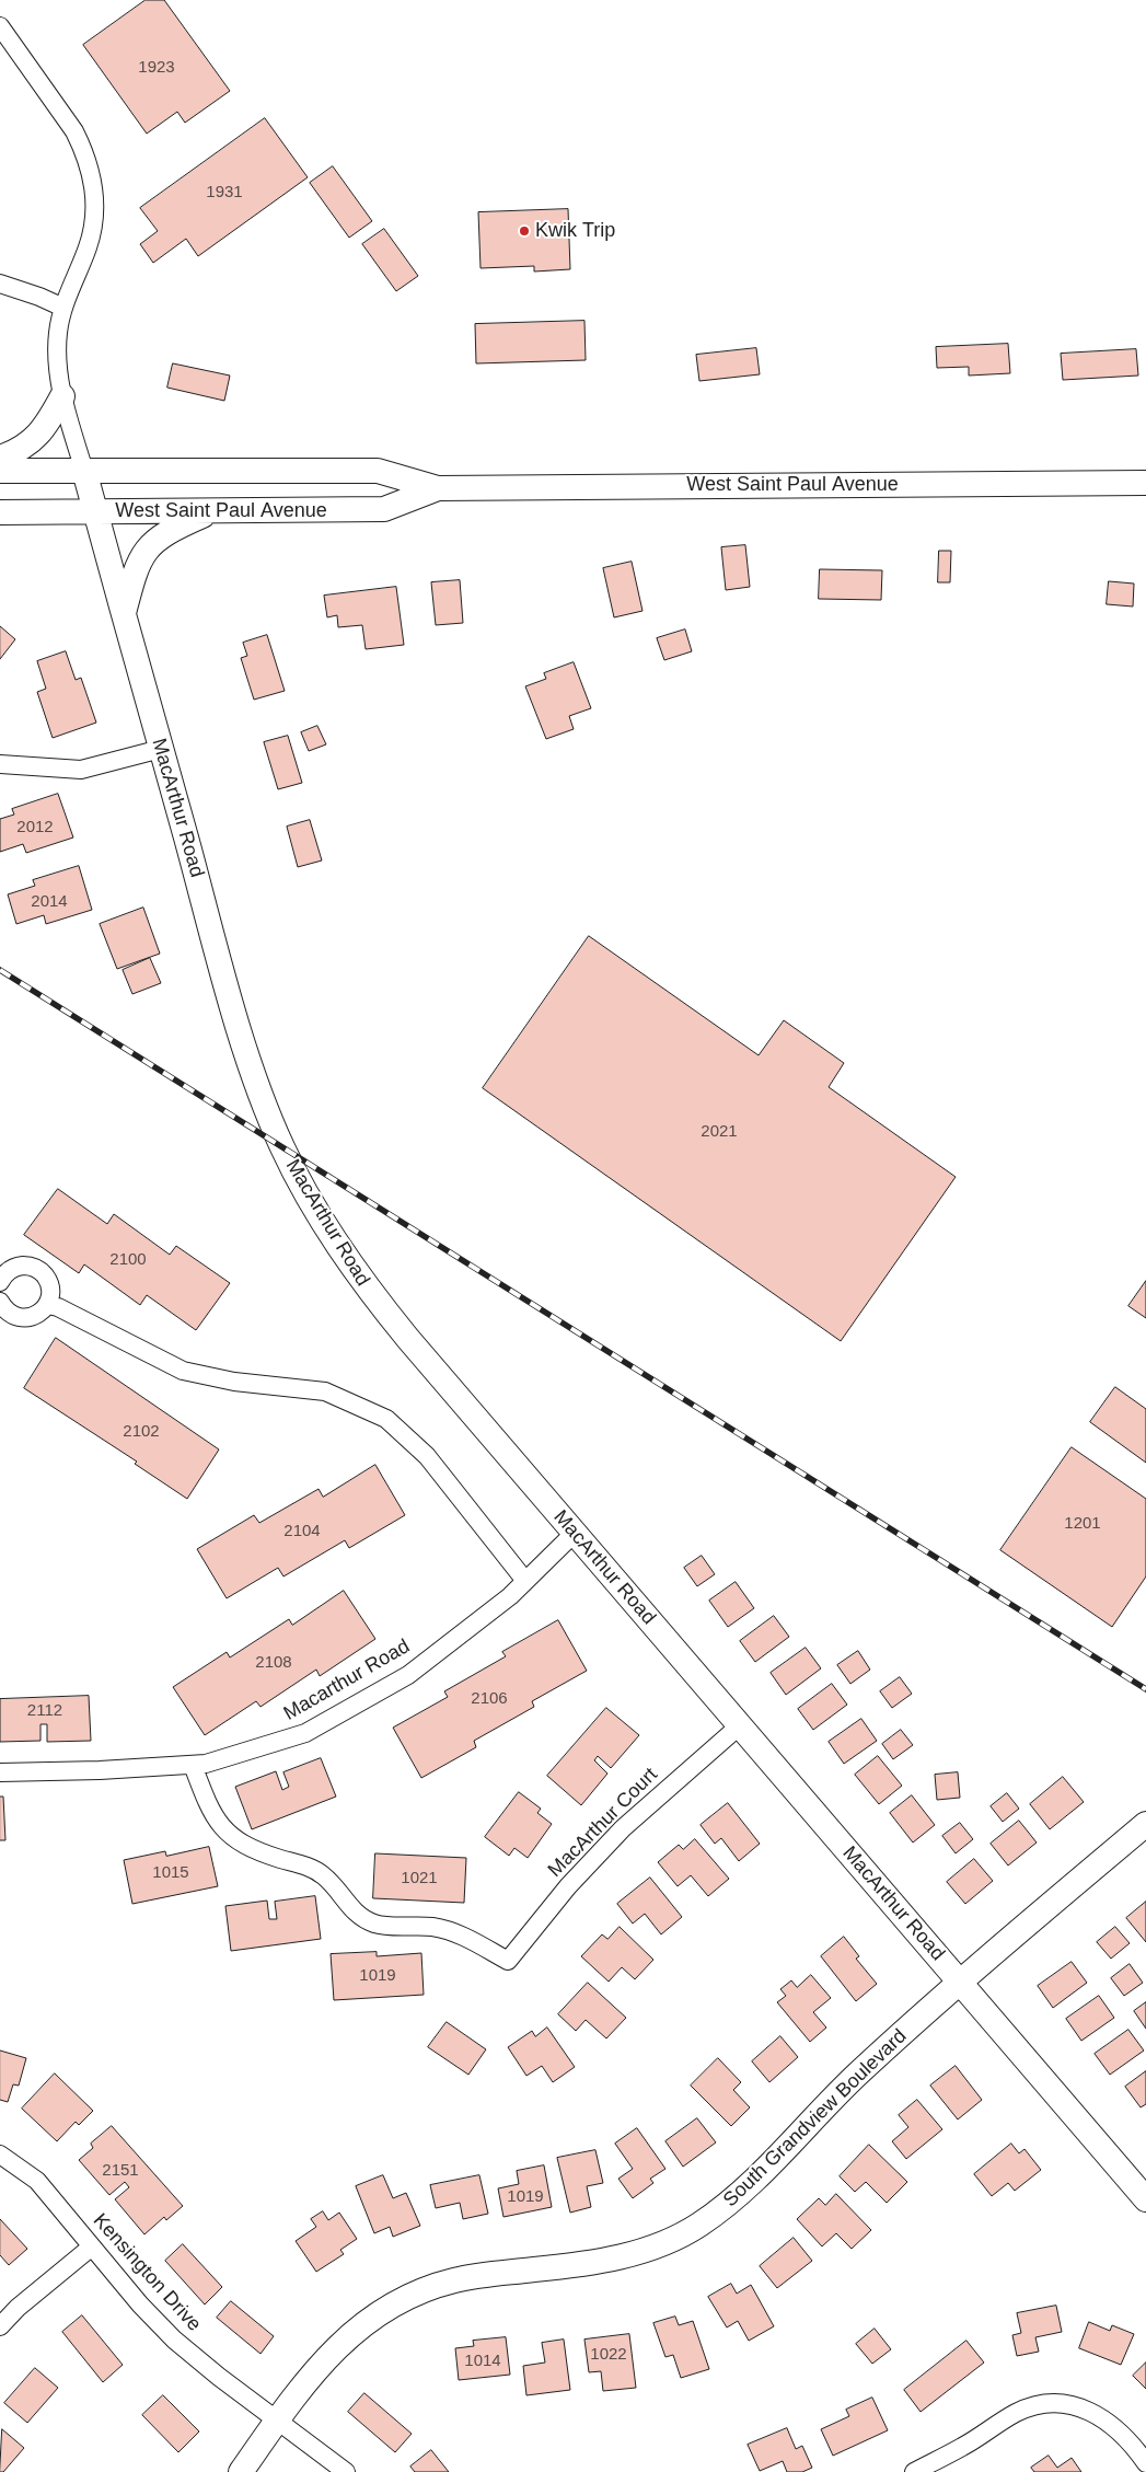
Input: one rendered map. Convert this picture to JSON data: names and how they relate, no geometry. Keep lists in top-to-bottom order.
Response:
{
  "streets": {
    "street": [
      "West Saint Paul Avenue",
      "MacArthur Road",
      "Macarthur Road",
      "MacArthur Court",
      "South Grandview Boulevard",
      "Kensington Drive"
    ]
  },
  "crossings": [
    ["West Saint Paul Avenue", "MacArthur Road"],
    ["MacArthur Road", "Macarthur Road"],
    ["MacArthur Road", "MacArthur Court"],
    ["MacArthur Road", "South Grandview Boulevard"],
    ["Macarthur Road", "MacArthur Court"],
    ["South Grandview Boulevard", "Kensington Drive"]
  ],
  "places": ["Kwik Trip"],
  "house_numbers": [
    "1923",
    "1931",
    "2012",
    "2014",
    "2021",
    "2100",
    "2102",
    "1201",
    "2104",
    "2108",
    "2106",
    "2112",
    "1015",
    "1021",
    "1019",
    "2151",
    "1019",
    "1022",
    "1014"
  ]
}
